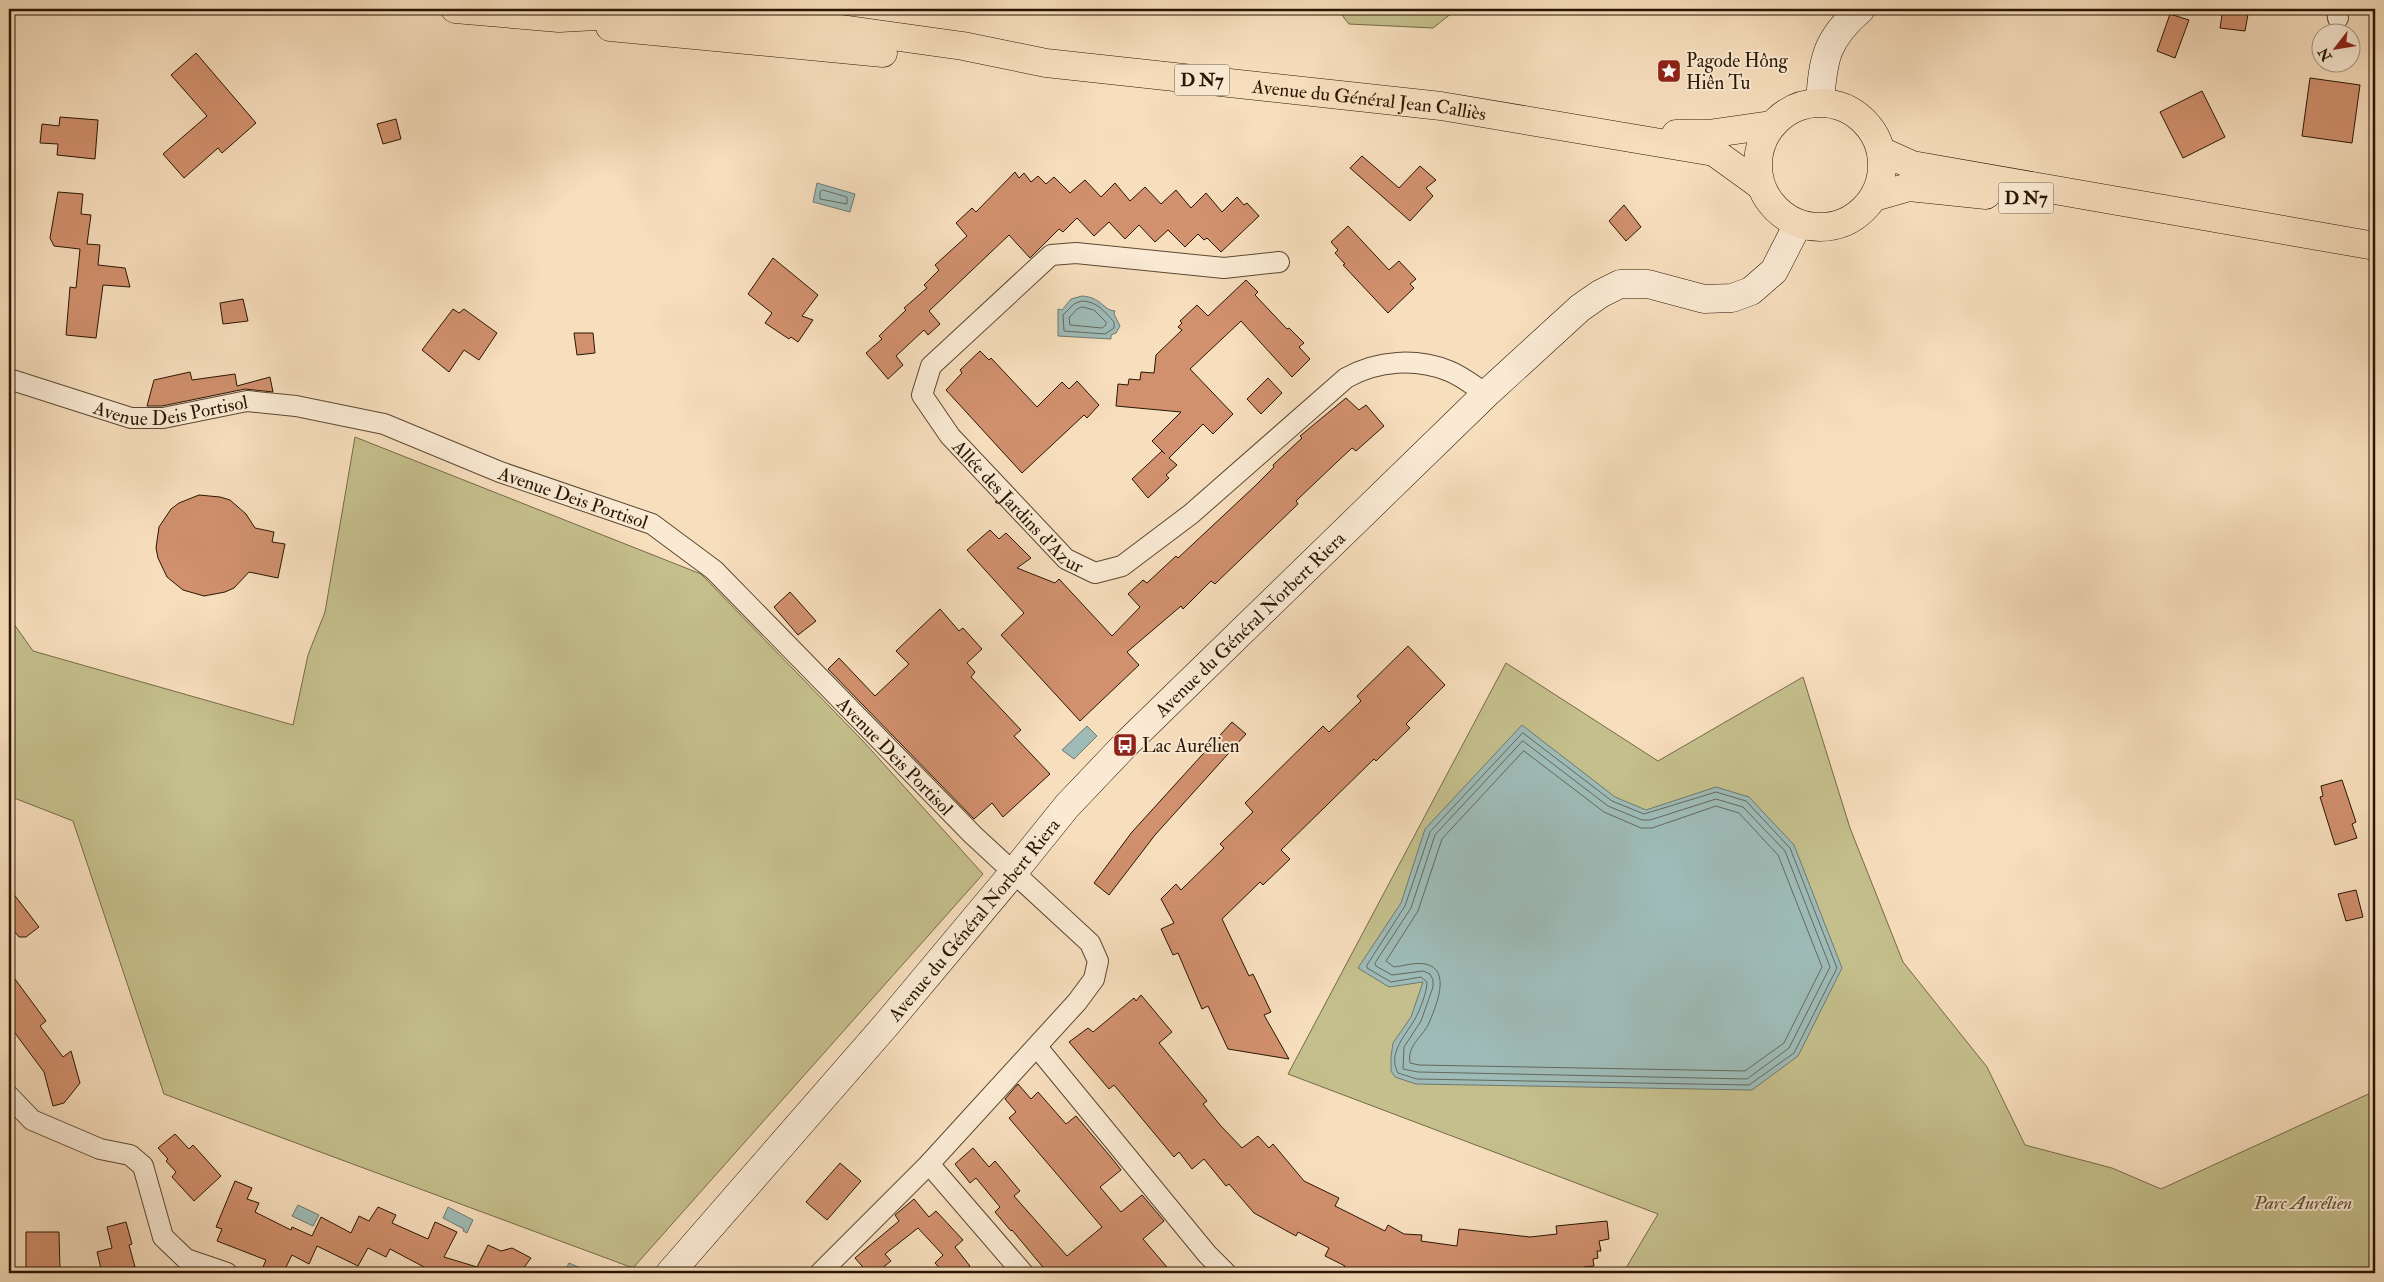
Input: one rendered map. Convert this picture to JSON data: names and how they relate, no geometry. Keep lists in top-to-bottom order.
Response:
{
  "streets": {
    "main road": ["D N7", "Avenue du Général Jean Calliès", "Avenue du Général Norbert Riera"],
    "street": ["Avenue Deis Portisol", "Allée des Jardins d'Azur"]
  },
  "crossings": [
    ["D N7", "Avenue du Général Jean Calliès"],
    ["D N7", "Avenue du Général Norbert Riera"],
    ["Avenue du Général Jean Calliès", "Avenue du Général Norbert Riera"],
    ["Avenue Deis Portisol", "Avenue du Général Norbert Riera"],
    ["Allée des Jardins d'Azur", "Avenue du Général Norbert Riera"]
  ],
  "parks": ["Parc Aurélien"],
  "places": {
    "place": ["Pagode Hông Hiên Tu"],
    "bus stop": ["Lac Aurélien"]
  },
  "north": "bottom left"
}
